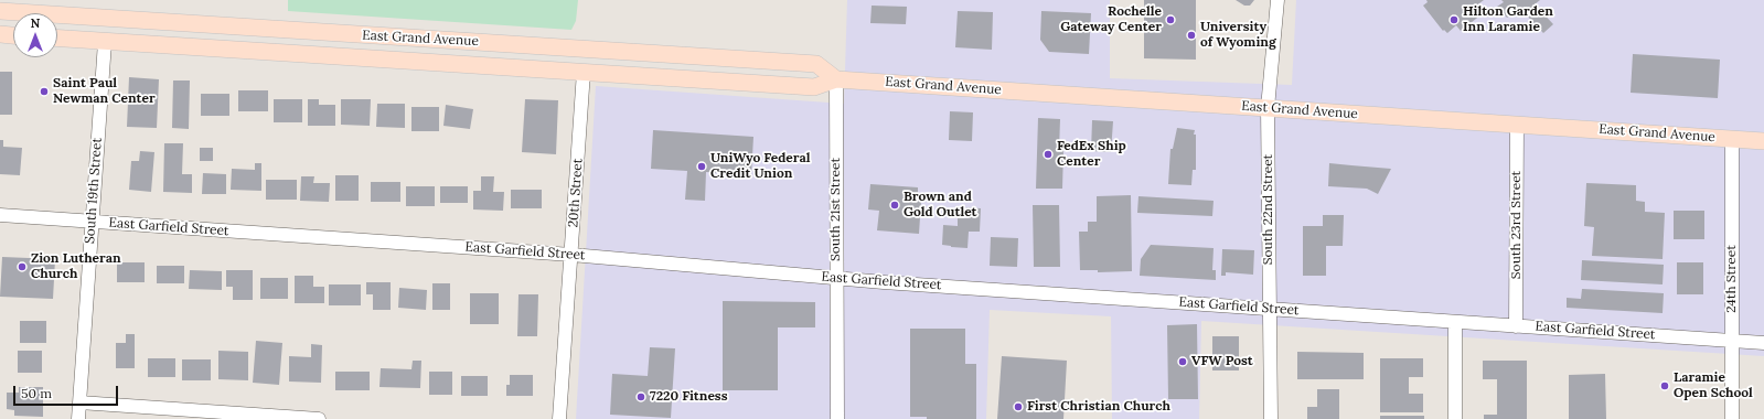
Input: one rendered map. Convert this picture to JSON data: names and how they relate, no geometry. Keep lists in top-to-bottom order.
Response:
{
  "streets": {
    "main road": ["East Grand Avenue"],
    "street": [
      "South 19th Street",
      "20th Street",
      "South 21st Street",
      "South 22nd Street",
      "South 23rd Street",
      "East Garfield Street",
      "24th Street"
    ]
  },
  "crossings": [
    ["East Grand Avenue", "South 19th Street"],
    ["East Grand Avenue", "20th Street"],
    ["East Grand Avenue", "South 21st Street"],
    ["East Grand Avenue", "South 22nd Street"],
    ["East Grand Avenue", "South 23rd Street"],
    ["East Grand Avenue", "24th Street"],
    ["South 19th Street", "East Garfield Street"],
    ["20th Street", "East Garfield Street"],
    ["South 21st Street", "East Garfield Street"],
    ["South 22nd Street", "East Garfield Street"],
    ["South 23rd Street", "East Garfield Street"],
    ["East Garfield Street", "24th Street"]
  ],
  "places": [
    "Rochelle Gateway Center",
    "Hilton Garden Inn Laramie",
    "University of Wyoming",
    "Saint Paul Newman Center",
    "FedEx Ship Center",
    "UniWyo Federal Credit Union",
    "Brown and Gold Outlet",
    "Zion Lutheran Church",
    "VFW Post",
    "Laramie Open School",
    "7220 Fitness",
    "First Christian Church"
  ],
  "scale_bar": "50 m",
  "north": "top"
}
